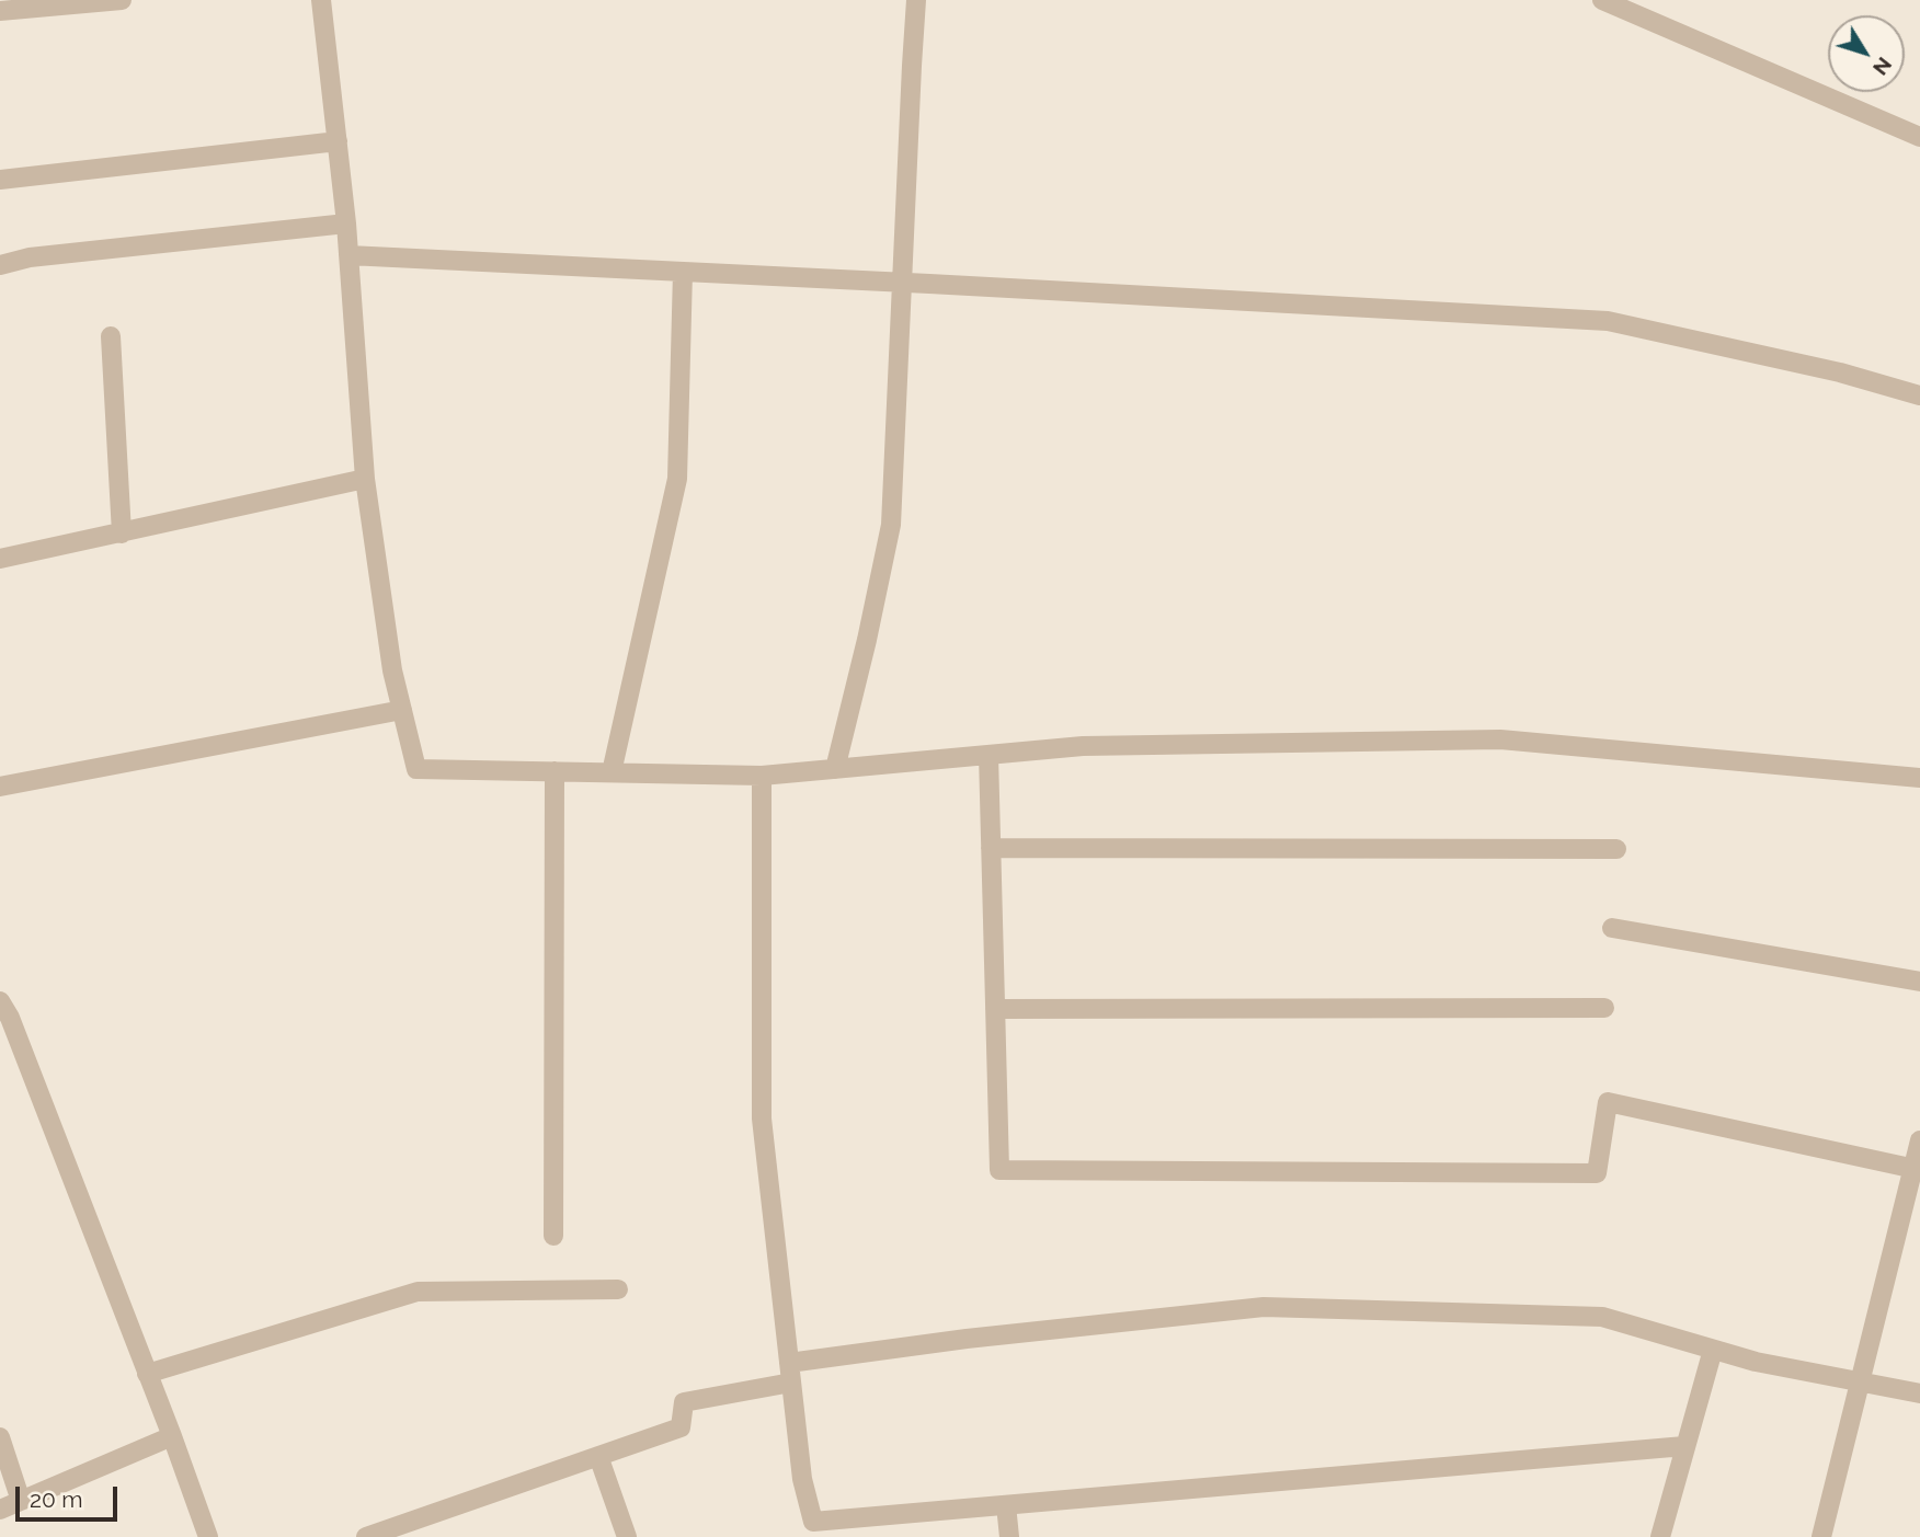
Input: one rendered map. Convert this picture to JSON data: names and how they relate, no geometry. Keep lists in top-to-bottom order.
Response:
{
  "scale_bar": "20 m",
  "north": "bottom right"
}
